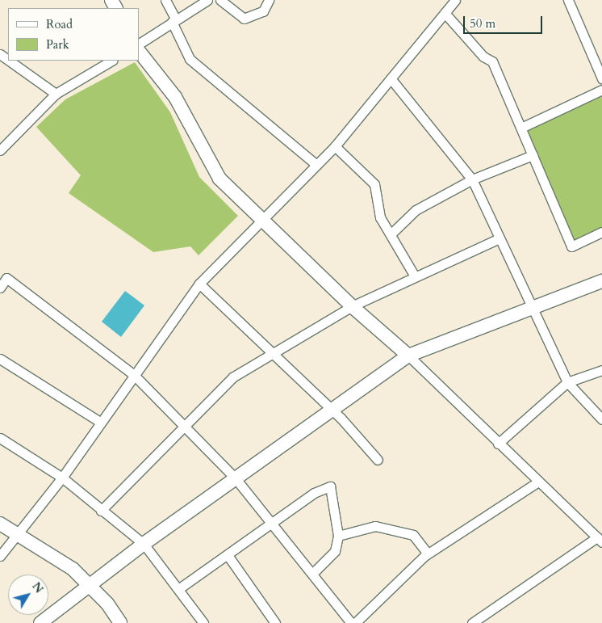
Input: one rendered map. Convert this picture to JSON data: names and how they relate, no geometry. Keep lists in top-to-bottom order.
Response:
{
  "legend": ["Road", "Park"],
  "scale_bar": "50 m",
  "north": "top right"
}
